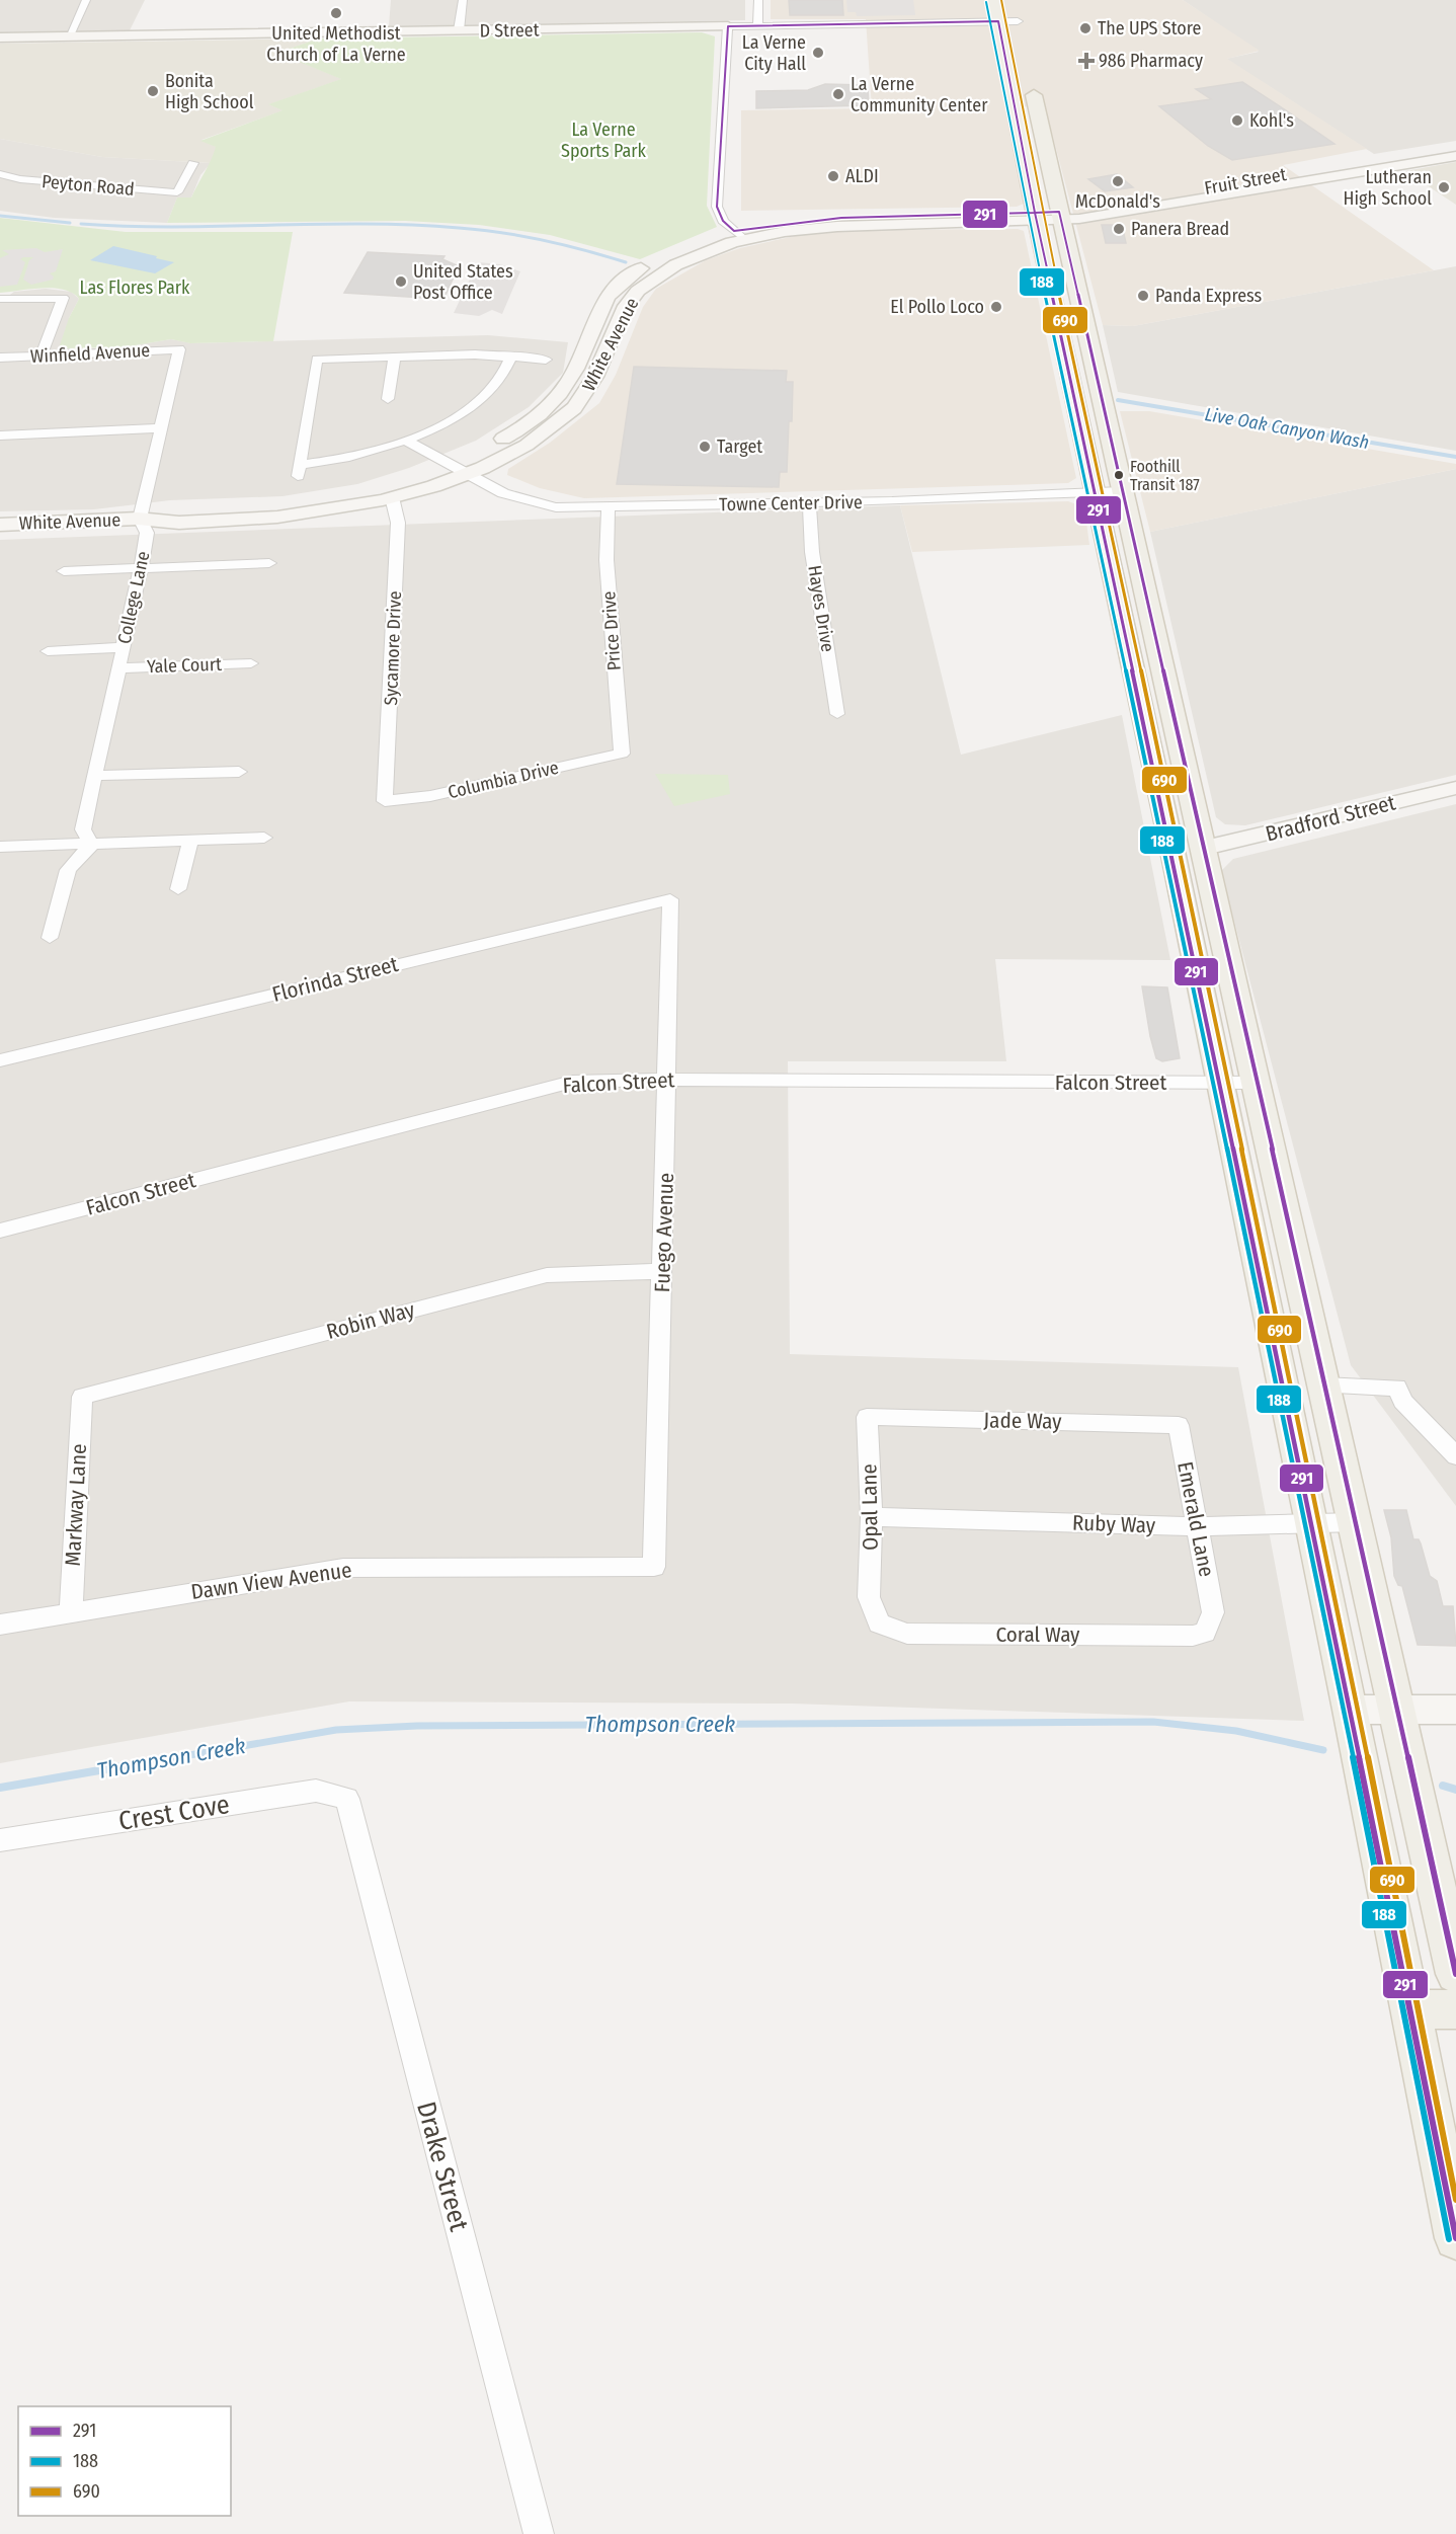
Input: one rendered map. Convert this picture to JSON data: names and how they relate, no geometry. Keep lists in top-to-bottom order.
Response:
{
  "streets": {
    "main road": [
      "D Street",
      "Fruit Street",
      "White Avenue",
      "Bradford Street"
    ],
    "street": [
      "Peyton Road",
      "Winfield Avenue",
      "Towne Center Drive",
      "College Lane",
      "Hayes Drive",
      "Price Drive",
      "Sycamore Drive",
      "Yale Court",
      "Columbia Drive",
      "Florinda Street",
      "Falcon Street",
      "Fuego Avenue",
      "Robin Way",
      "Jade Way",
      "Markway Lane",
      "Opal Lane",
      "Emerald Lane",
      "Ruby Way",
      "Dawn View Avenue",
      "Coral Way",
      "Crest Cove",
      "Drake Street"
    ]
  },
  "crossings": [
    ["Fruit Street", "White Avenue"],
    ["White Avenue", "Towne Center Drive"],
    ["White Avenue", "College Lane"],
    ["White Avenue", "Sycamore Drive"],
    ["Winfield Avenue", "College Lane"],
    ["Towne Center Drive", "Hayes Drive"],
    ["Towne Center Drive", "Price Drive"],
    ["College Lane", "Yale Court"],
    ["Price Drive", "Columbia Drive"],
    ["Sycamore Drive", "Columbia Drive"],
    ["Florinda Street", "Fuego Avenue"],
    ["Falcon Street", "Fuego Avenue"],
    ["Fuego Avenue", "Robin Way"],
    ["Fuego Avenue", "Dawn View Avenue"],
    ["Robin Way", "Markway Lane"],
    ["Jade Way", "Opal Lane"],
    ["Jade Way", "Emerald Lane"],
    ["Markway Lane", "Dawn View Avenue"],
    ["Opal Lane", "Ruby Way"],
    ["Opal Lane", "Coral Way"],
    ["Emerald Lane", "Ruby Way"],
    ["Emerald Lane", "Coral Way"],
    ["Crest Cove", "Drake Street"]
  ],
  "water": ["Live Oak Canyon Wash", "Thompson Creek"],
  "parks": ["La Verne Sports Park", "Las Flores Park"],
  "places": {
    "other": [
      "United Methodist Church of La Verne",
      "The UPS Store",
      "La Verne City Hall",
      "Bonita High School",
      "La Verne Community Center",
      "Kohl's",
      "ALDI",
      "McDonald's",
      "Lutheran High School",
      "Panera Bread",
      "United States Post Office",
      "Panda Express",
      "El Pollo Loco",
      "Target",
      "Foothill Transit 187"
    ],
    "health": ["986 Pharmacy"]
  },
  "lines": ["transit line 690", "transit line 188", "transit line 291"],
  "legend": ["291", "188", "690"]
}
